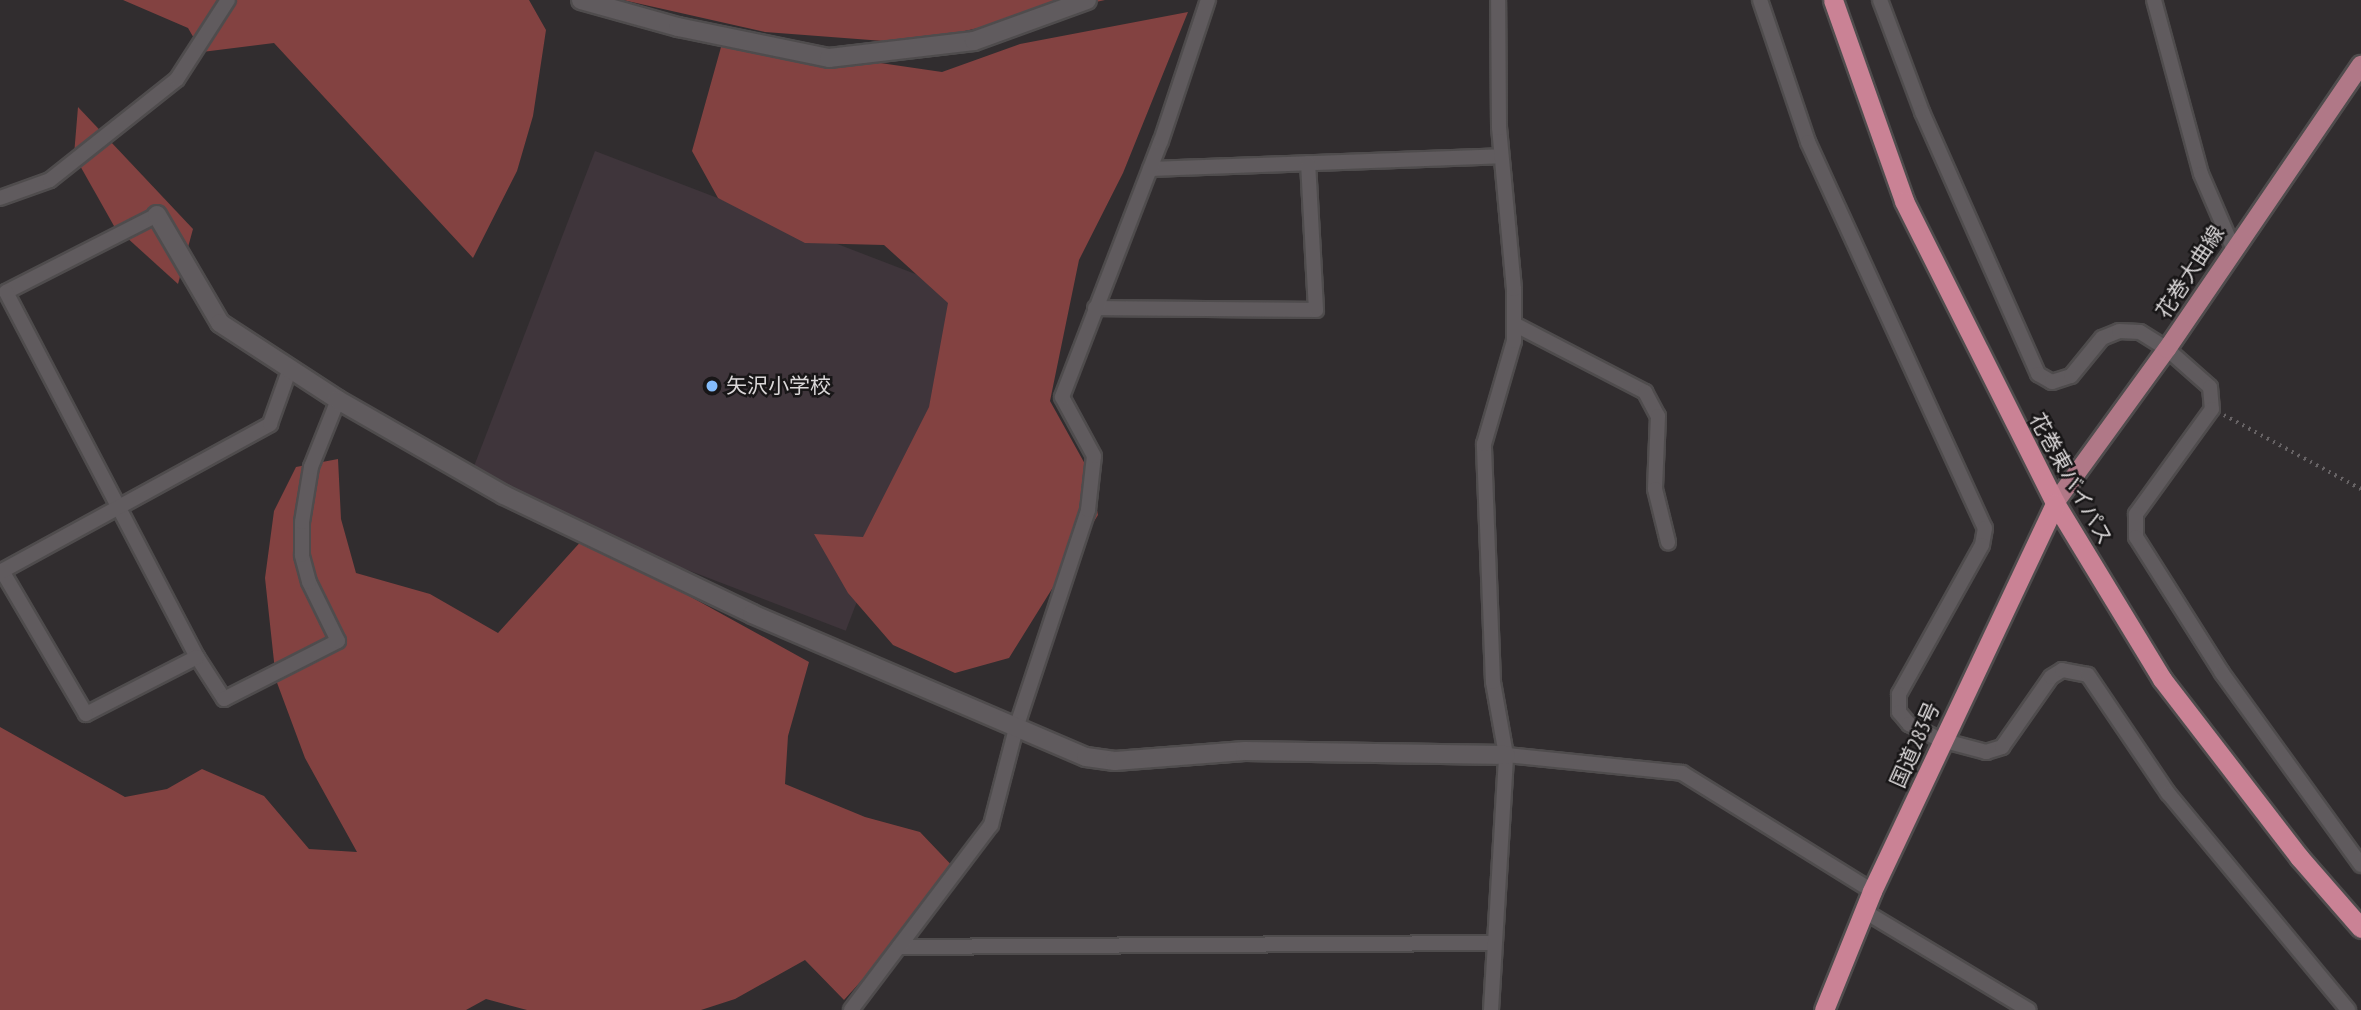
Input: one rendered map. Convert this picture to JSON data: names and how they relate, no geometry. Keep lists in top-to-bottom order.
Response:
{
  "streets": {
    "highway": ["花巻東バイパス", "国道283号"],
    "main road": ["花巻大曲線"]
  },
  "crossings": [
    ["花巻大曲線", "花巻東バイパス"],
    ["花巻大曲線", "国道283号"],
    ["花巻東バイパス", "国道283号"]
  ],
  "places": ["矢沢小学校"]
}
